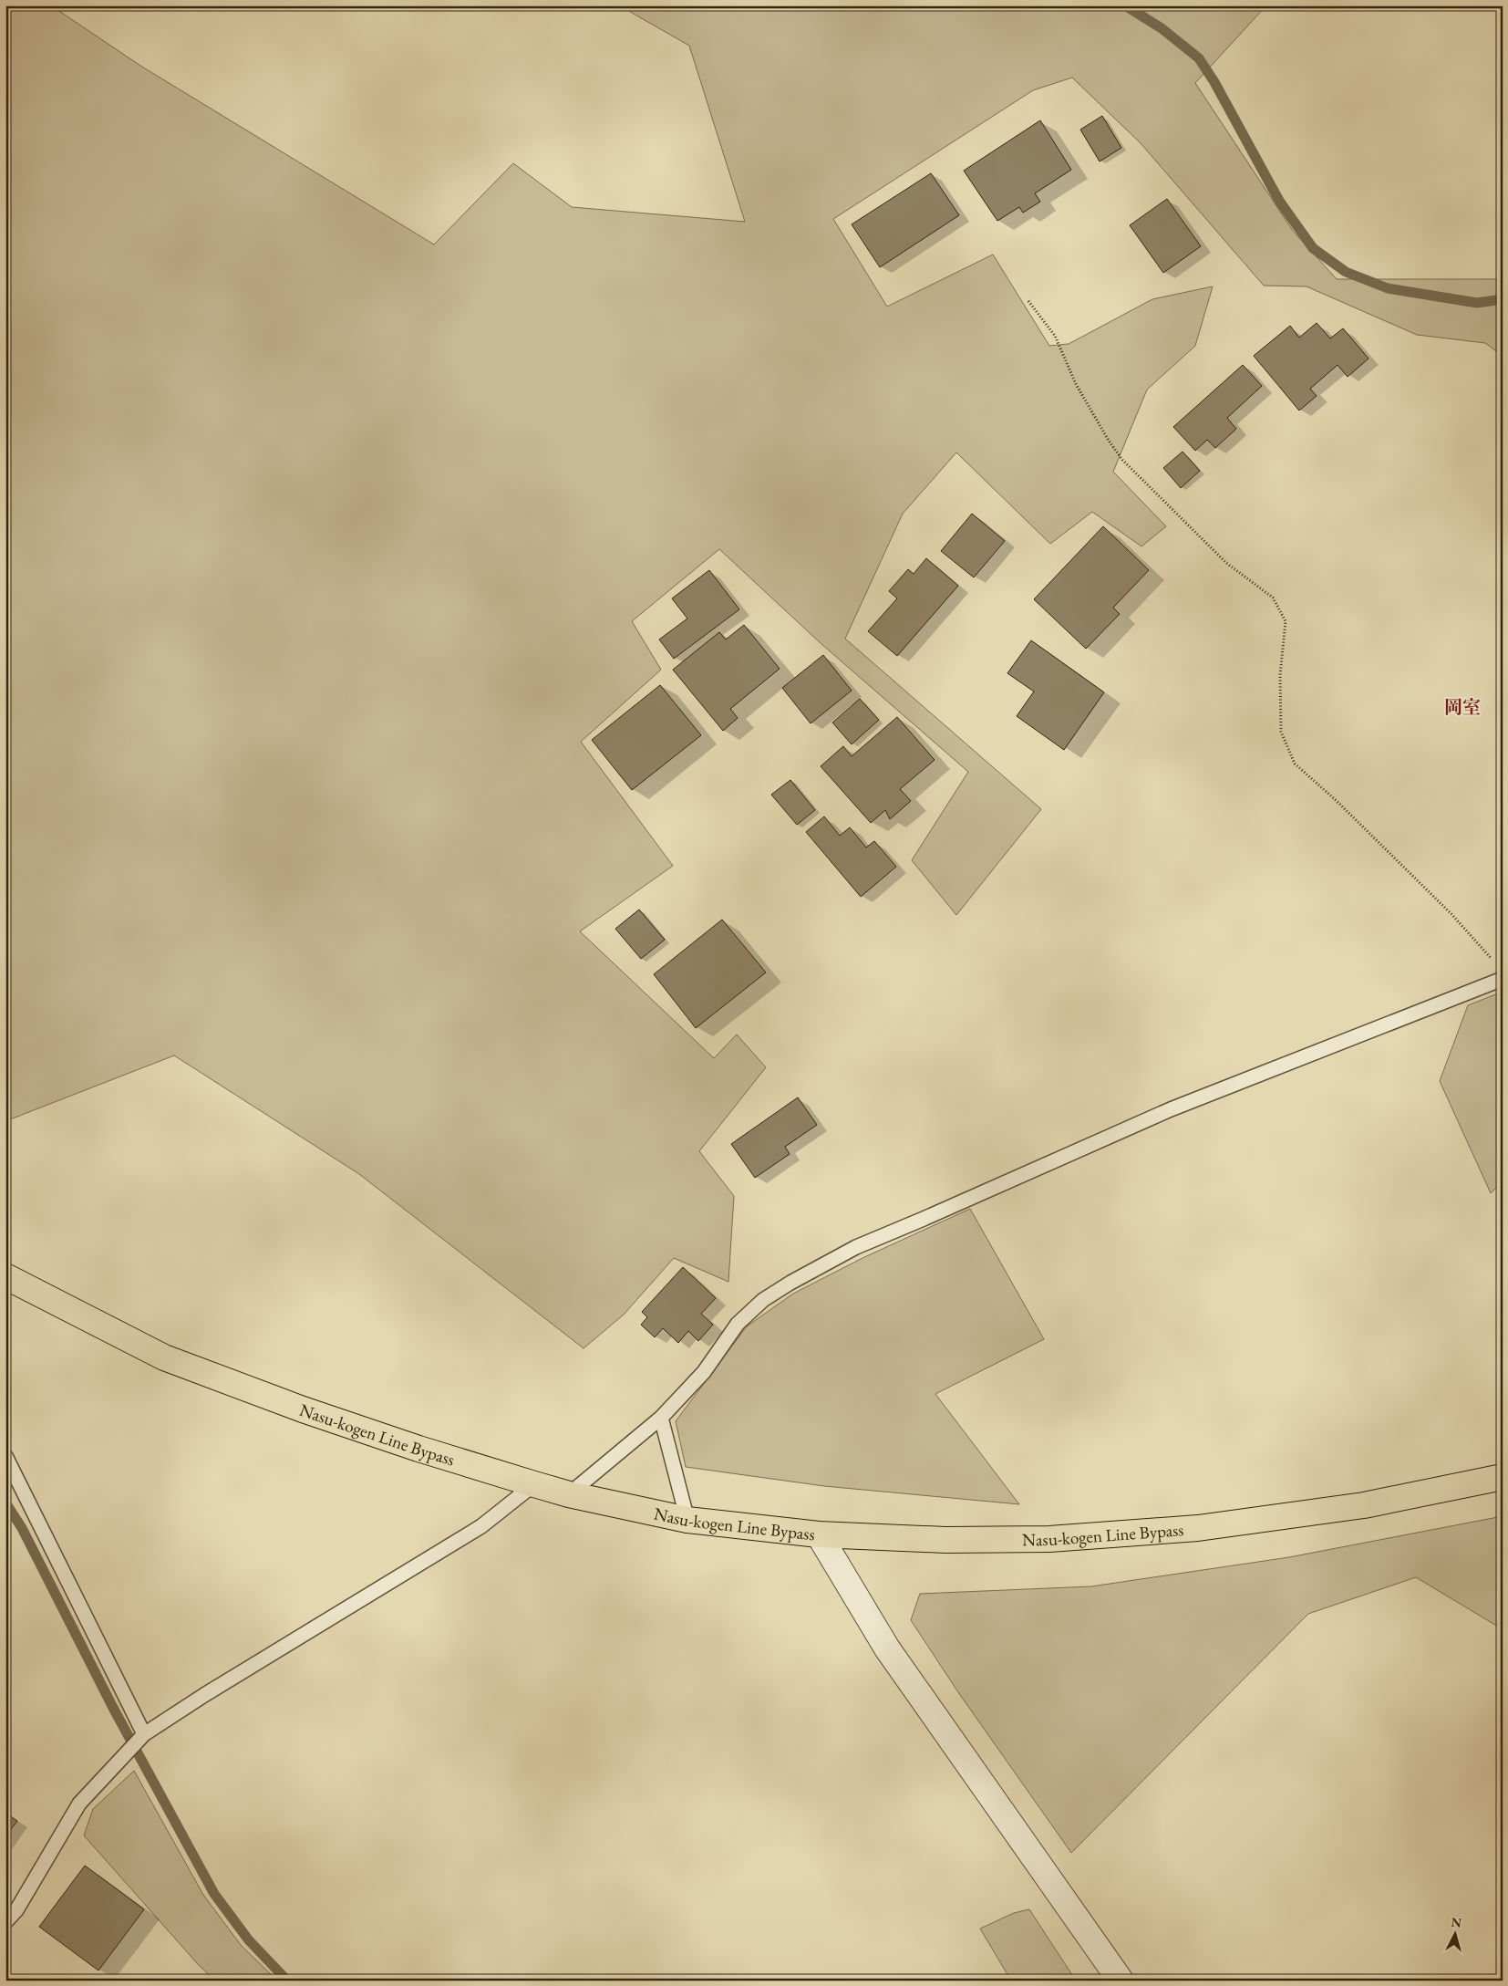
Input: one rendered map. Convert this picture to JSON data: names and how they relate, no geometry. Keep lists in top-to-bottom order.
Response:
{
  "streets": {
    "main road": ["Nasu-kogen Line Bypass"]
  },
  "districts": ["岡室"],
  "north": "top"
}
